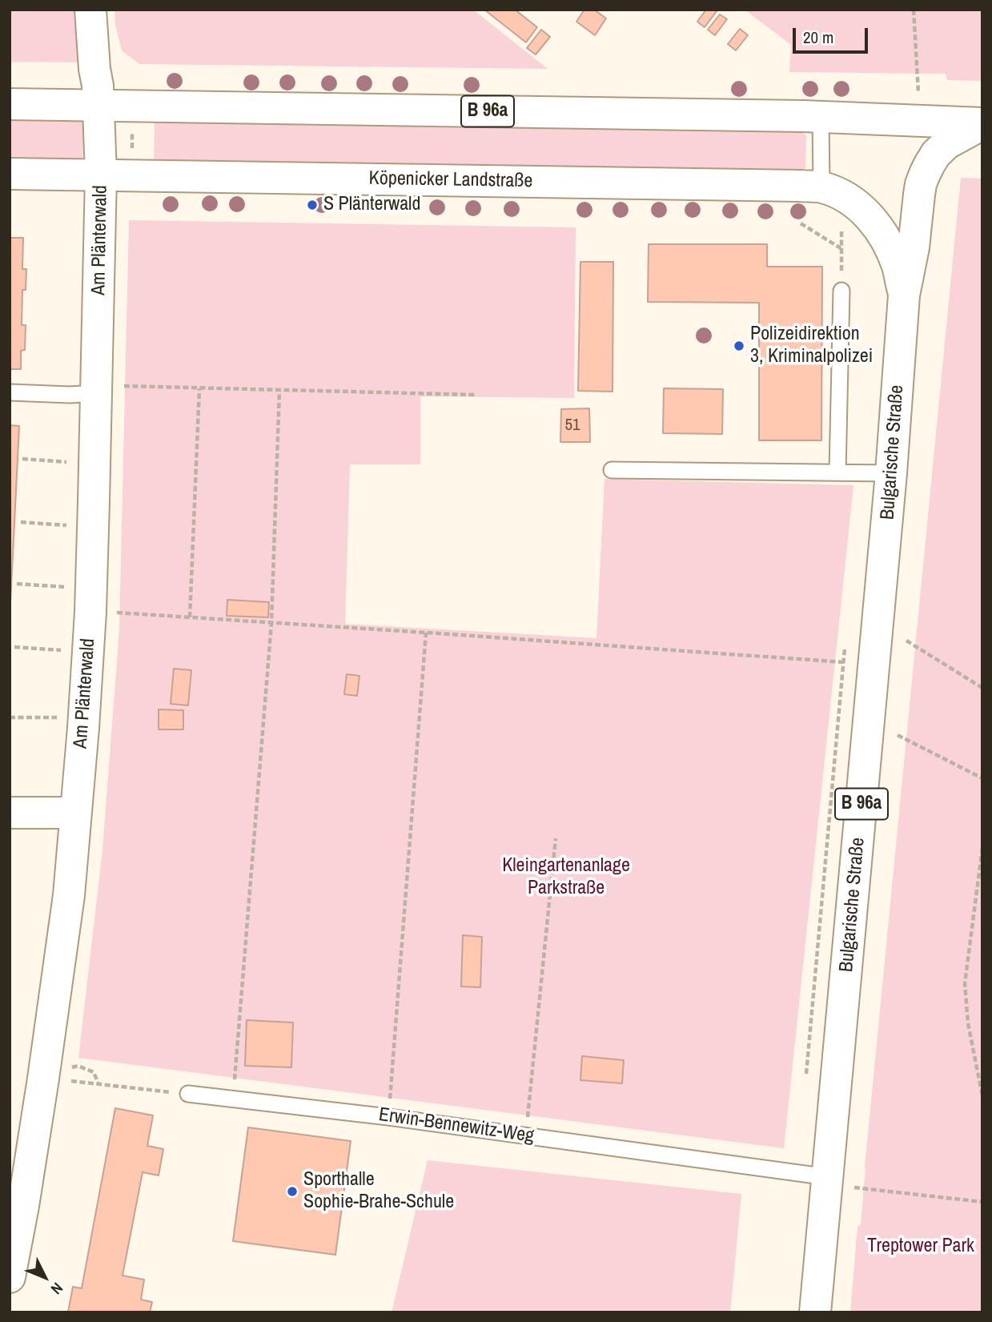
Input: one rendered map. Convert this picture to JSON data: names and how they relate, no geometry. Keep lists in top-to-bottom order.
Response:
{
  "streets": {
    "main road": [
      "B 96a",
      "Köpenicker Landstraße",
      "Am Plänterwald",
      "Bulgarische Straße"
    ],
    "lane": ["Erwin-Bennewitz-Weg"]
  },
  "crossings": [
    ["B 96a", "Am Plänterwald"],
    ["B 96a", "Bulgarische Straße"],
    ["Köpenicker Landstraße", "Am Plänterwald"],
    ["Köpenicker Landstraße", "Bulgarische Straße"],
    ["Bulgarische Straße", "Erwin-Bennewitz-Weg"]
  ],
  "parks": ["Kleingartenanlage Parkstraße", "Treptower Park"],
  "places": ["S Plänterwald", "Polizeidirektion 3, Kriminalpolizei", "Sporthalle Sophie-Brahe-Schule"],
  "house_numbers": ["51"],
  "scale_bar": "20 m",
  "north": "bottom right"
}
